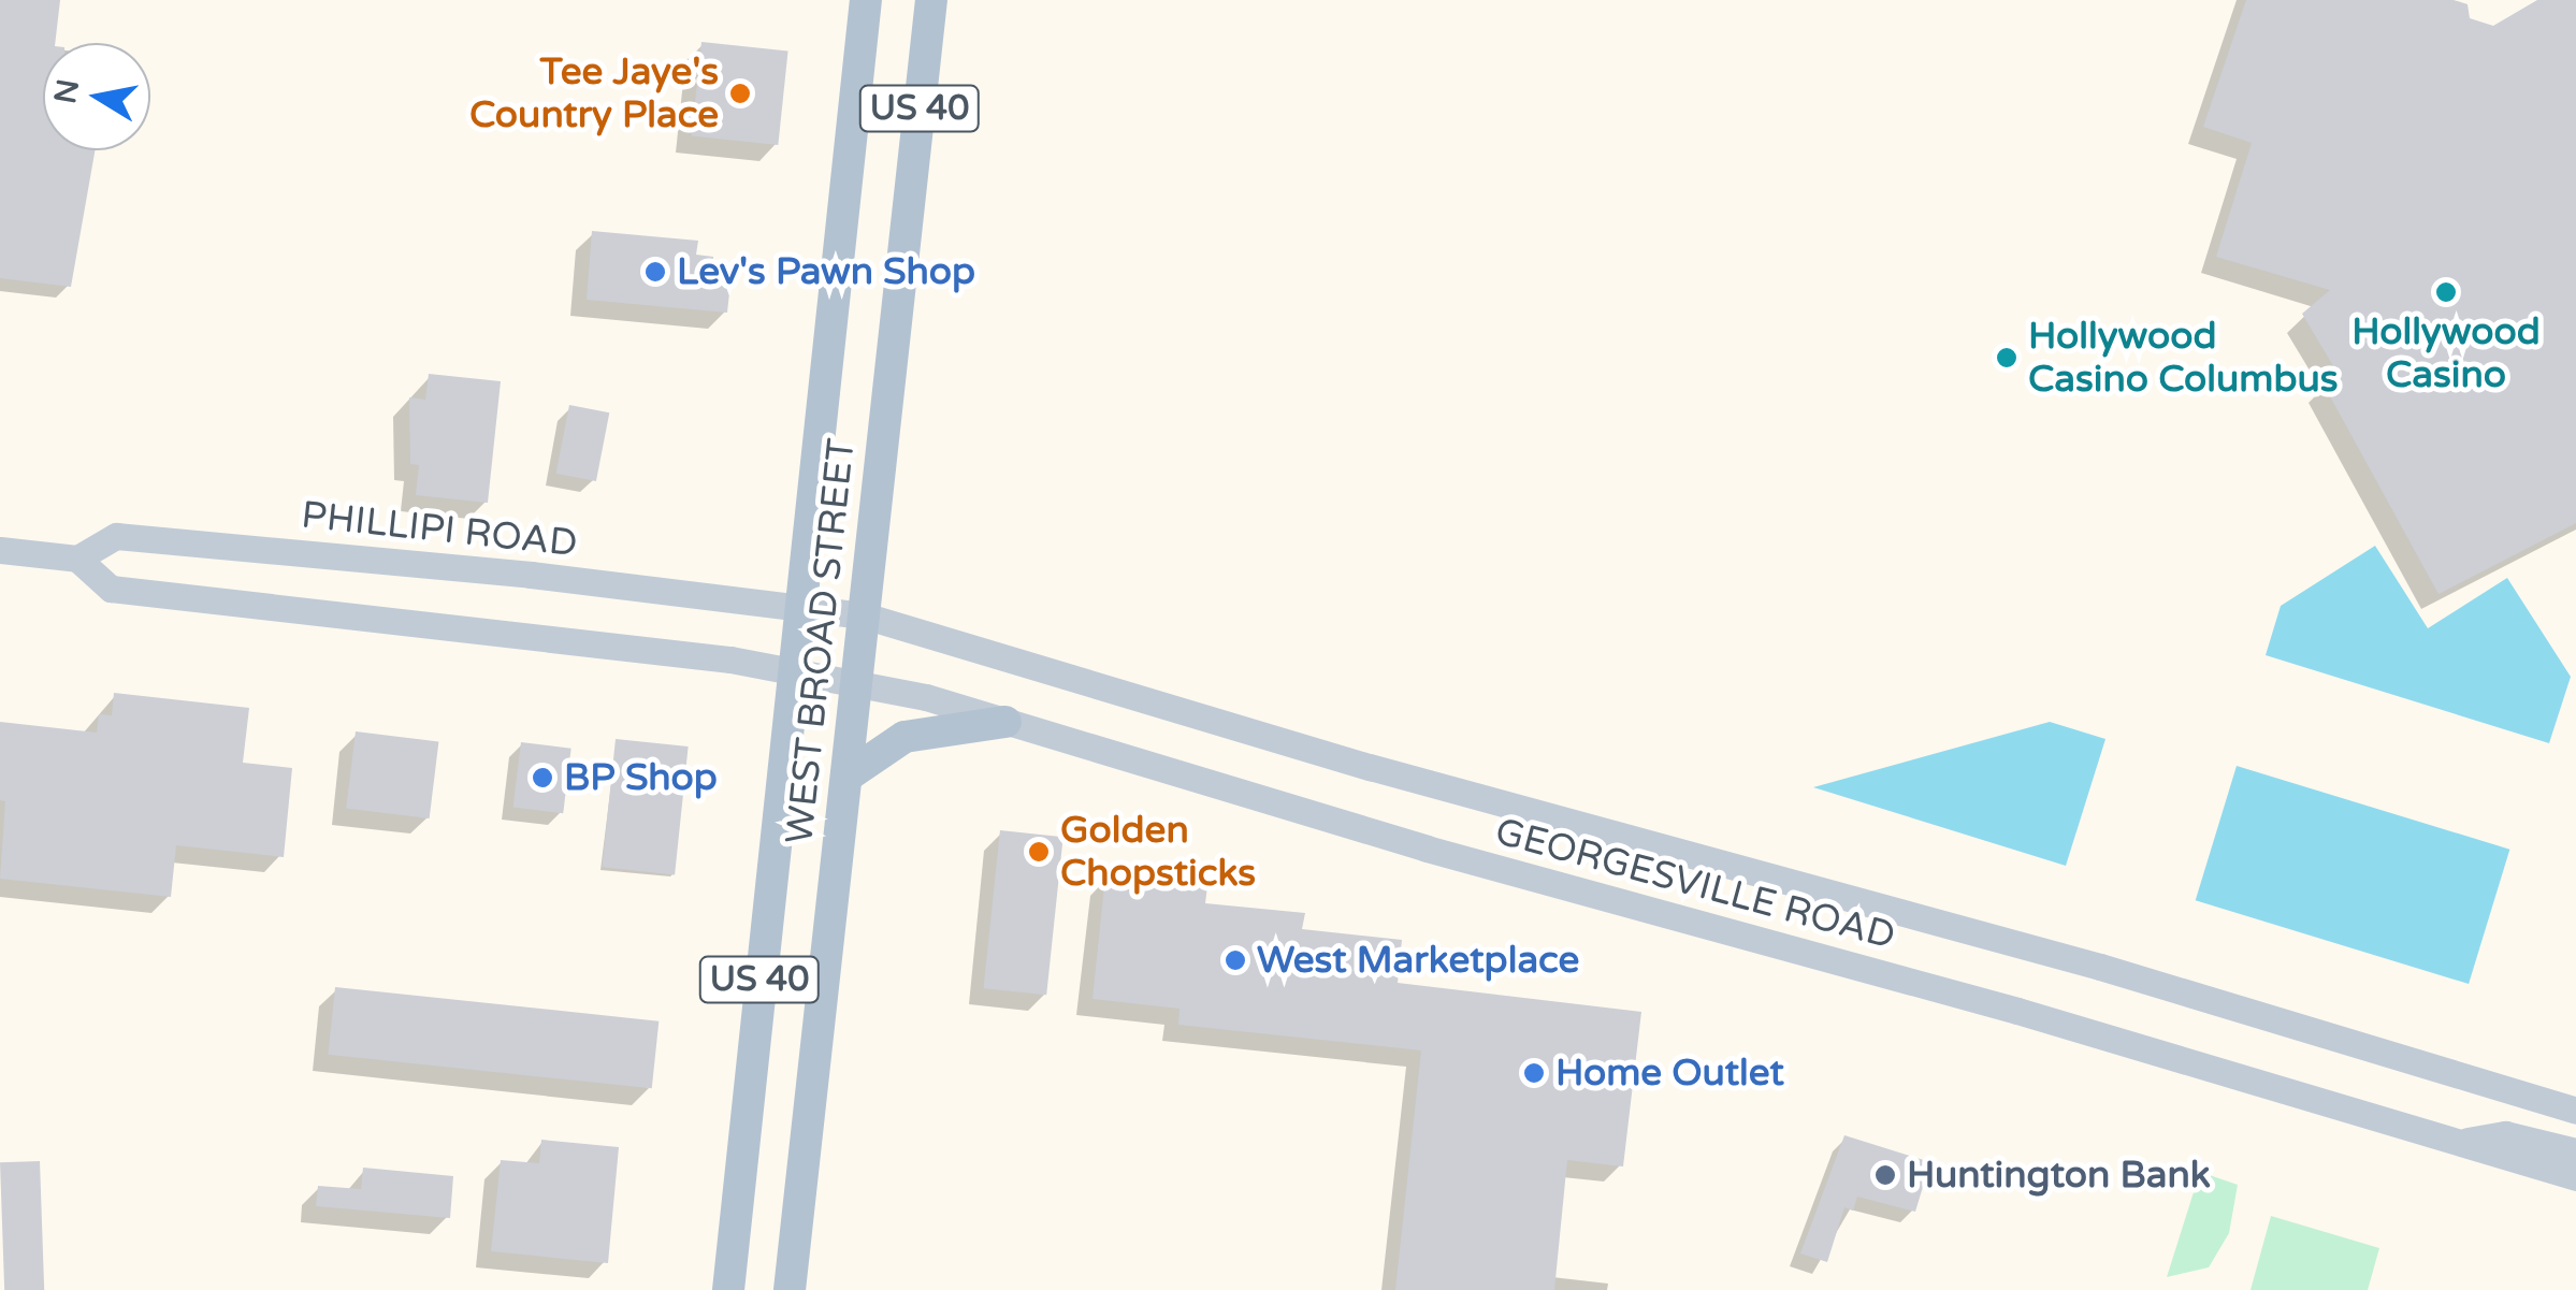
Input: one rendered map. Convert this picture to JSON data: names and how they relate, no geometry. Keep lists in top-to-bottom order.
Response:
{
  "streets": {
    "main road": [
      "US 40",
      "PHILLIPI ROAD",
      "WEST BROAD STREET",
      "GEORGESVILLE ROAD"
    ]
  },
  "crossings": [
    ["PHILLIPI ROAD", "WEST BROAD STREET"],
    ["PHILLIPI ROAD", "GEORGESVILLE ROAD"],
    ["WEST BROAD STREET", "GEORGESVILLE ROAD"]
  ],
  "places": [
    "Tee Jaye's Country Place",
    "Lev's Pawn Shop",
    "Hollywood Casino",
    "Hollywood Casino Columbus",
    "BP Shop",
    "Golden Chopsticks",
    "West Marketplace",
    "Home Outlet",
    "Huntington Bank"
  ],
  "north": "left"
}
